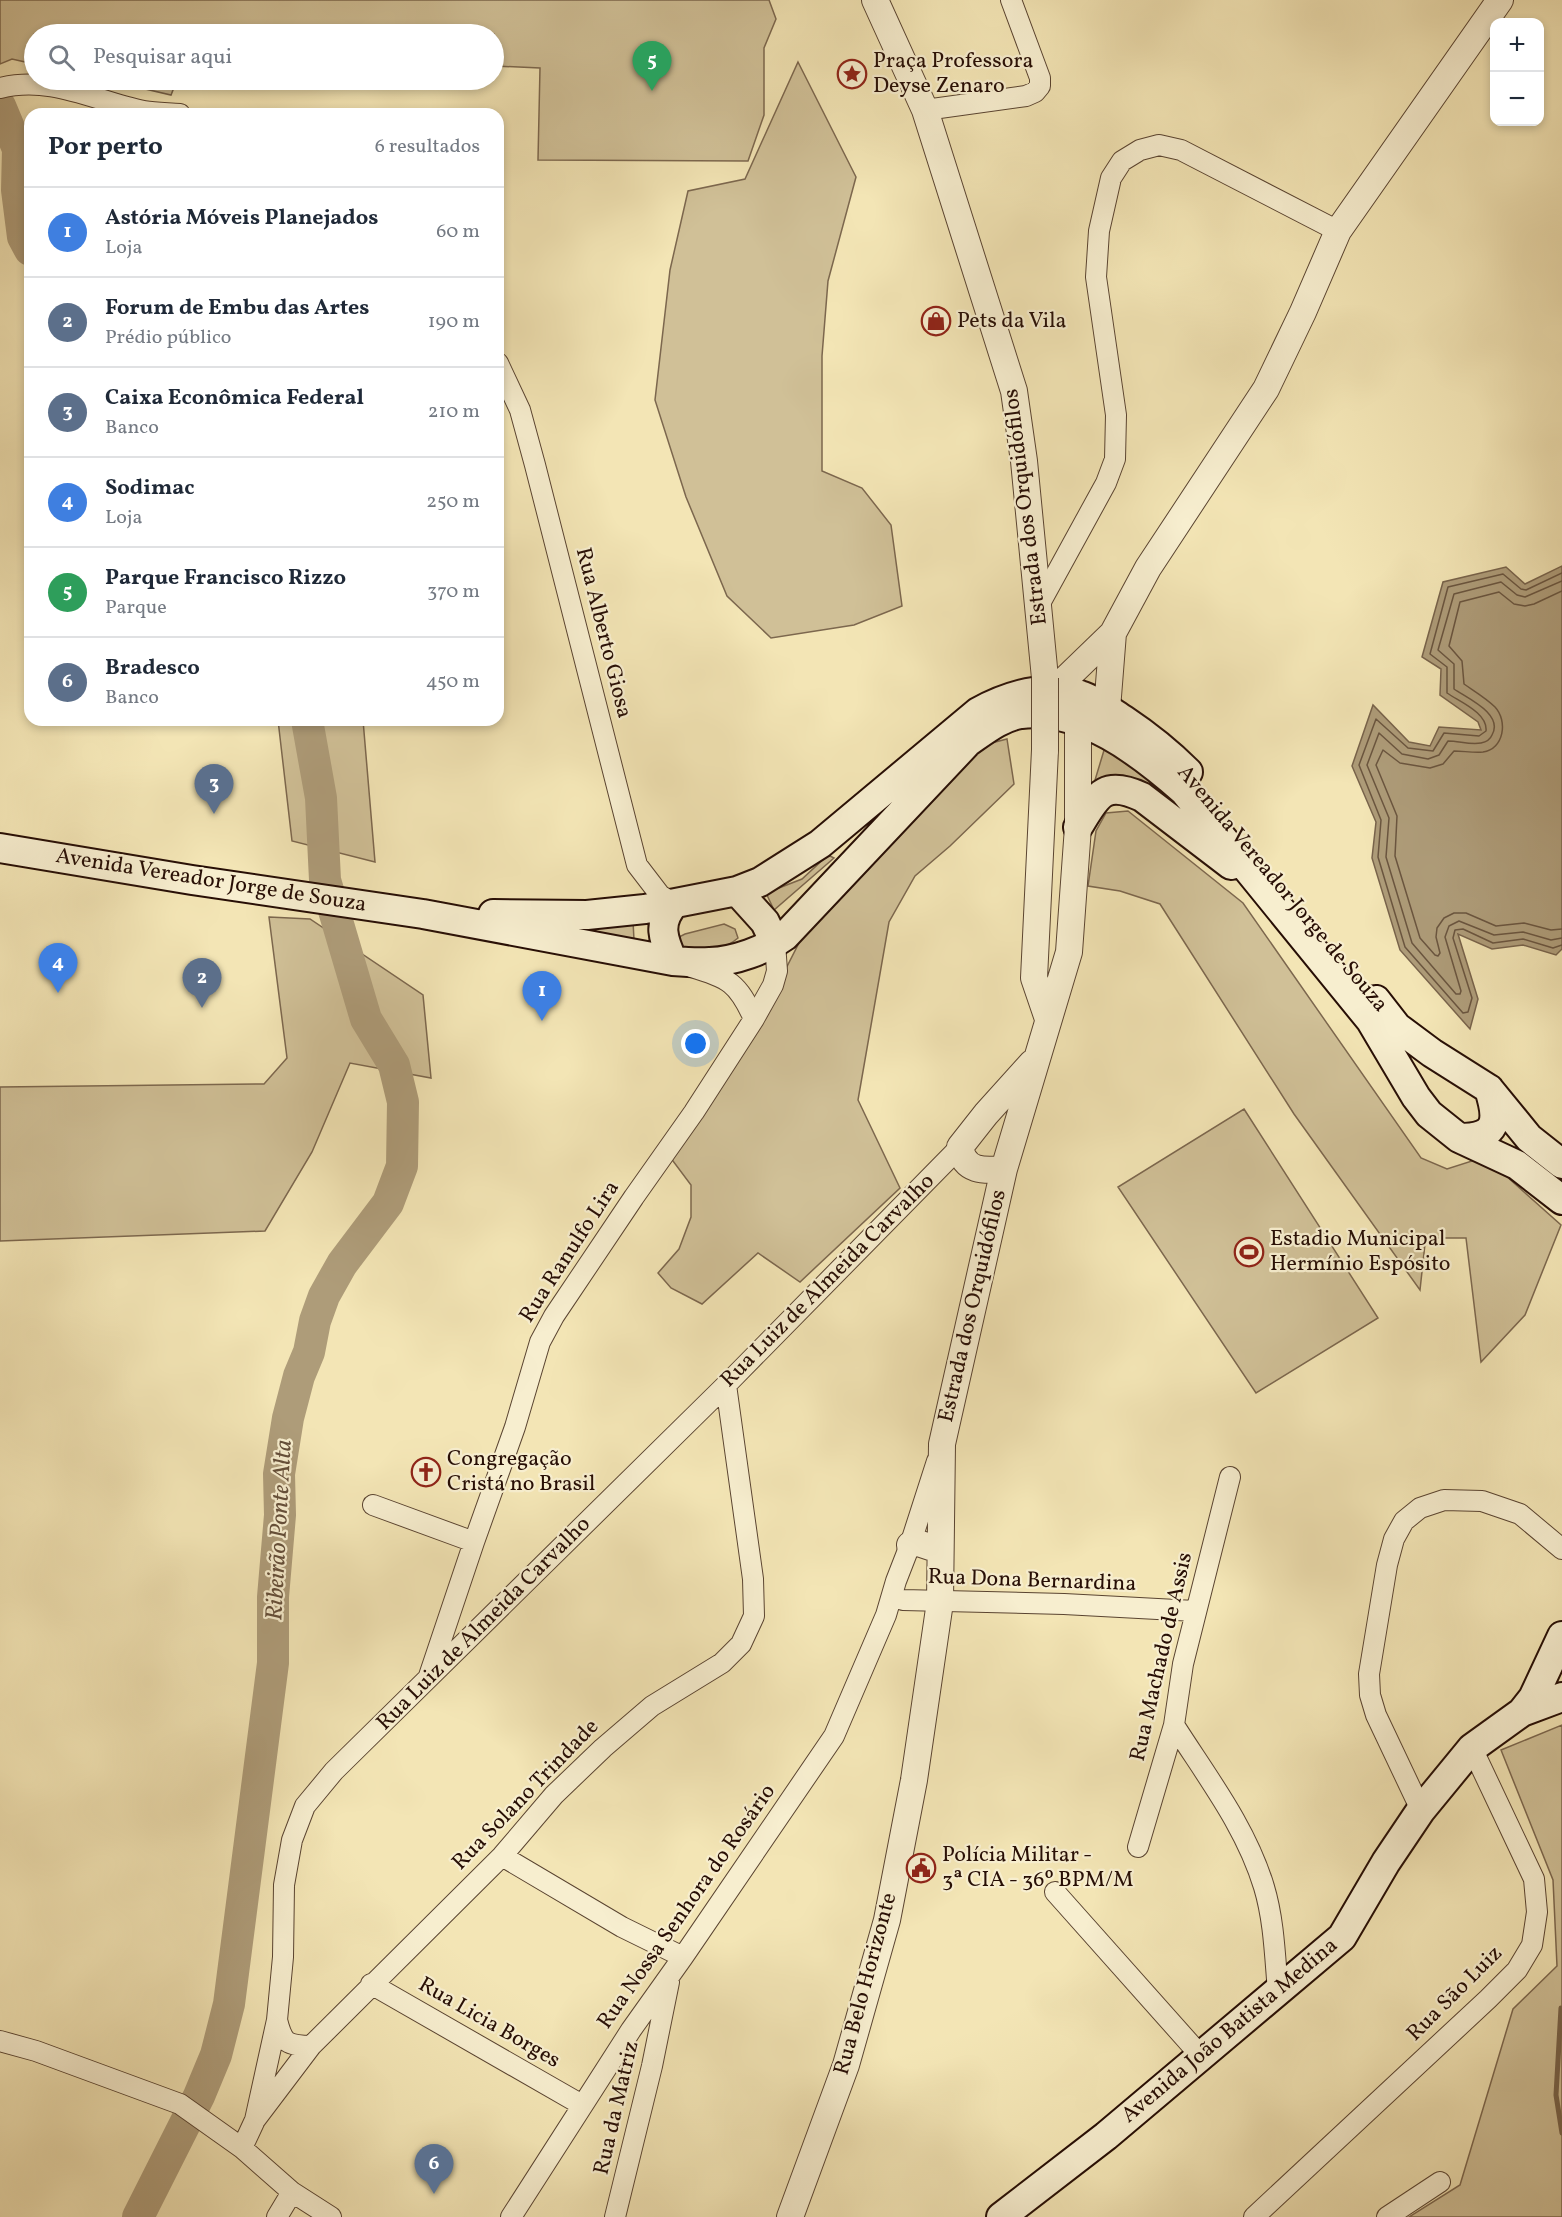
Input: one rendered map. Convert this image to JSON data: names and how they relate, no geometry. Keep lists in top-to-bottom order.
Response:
{
  "streets": {
    "main road": ["Avenida Vereador Jorge de Souza", "Avenida João Batista Medina"],
    "street": [
      "Estrada dos Orquidófilos",
      "Rua Alberto Giosa",
      "Rua Ranulfo Lira",
      "Rua Luiz de Almeida Carvalho",
      "Rua Dona Bernardina",
      "Rua Machado de Assis",
      "Rua Solano Trindade",
      "Rua Nossa Senhora do Rosário",
      "Rua Belo Horizonte",
      "Rua São Luiz",
      "Rua Licia Borges",
      "Rua da Matriz"
    ]
  },
  "crossings": [
    ["Estrada dos Orquidófilos", "Avenida Vereador Jorge de Souza"],
    ["Estrada dos Orquidófilos", "Rua Luiz de Almeida Carvalho"],
    ["Estrada dos Orquidófilos", "Rua Nossa Senhora do Rosário"],
    ["Estrada dos Orquidófilos", "Rua Belo Horizonte"],
    ["Rua Alberto Giosa", "Avenida Vereador Jorge de Souza"],
    ["Avenida Vereador Jorge de Souza", "Rua Ranulfo Lira"],
    ["Rua Ranulfo Lira", "Rua Luiz de Almeida Carvalho"],
    ["Rua Luiz de Almeida Carvalho", "Rua Solano Trindade"],
    ["Rua Dona Bernardina", "Rua Machado de Assis"],
    ["Rua Dona Bernardina", "Rua Nossa Senhora do Rosário"],
    ["Rua Dona Bernardina", "Rua Belo Horizonte"],
    ["Rua Solano Trindade", "Rua Licia Borges"],
    ["Rua Nossa Senhora do Rosário", "Rua Licia Borges"],
    ["Rua Nossa Senhora do Rosário", "Rua da Matriz"],
    ["Rua São Luiz", "Avenida João Batista Medina"]
  ],
  "water": ["Ribeirão Ponte Alta"],
  "places": {
    "place": ["Praça Professora Deyse Zenaro"],
    "shop": ["Pets da Vila"],
    "sports": ["Estadio Municipal Hermínio Espósito"],
    "church": ["Congregação Cristá no Brasil"],
    "public building": ["Polícia Militar - 3ª CIA - 36º BPM/M"]
  },
  "page": {
    "map_buttons": ["+", "−"],
    "search": "Pesquisar aqui",
    "pins": [
      "5",
      "3",
      "4",
      "2",
      "1",
      "6"
    ],
    "heading": ["Por perto", "6 resultados"],
    "list": [
      {
        "mark": "1",
        "name": "Astória Móveis Planejados",
        "note": "Loja",
        "value": "60 m"
      },
      {
        "mark": "2",
        "name": "Forum de Embu das Artes",
        "note": "Prédio público",
        "value": "190 m"
      },
      {
        "mark": "3",
        "name": "Caixa Econômica Federal",
        "note": "Banco",
        "value": "210 m"
      },
      {
        "mark": "4",
        "name": "Sodimac",
        "note": "Loja",
        "value": "250 m"
      },
      {
        "mark": "5",
        "name": "Parque Francisco Rizzo",
        "note": "Parque",
        "value": "370 m"
      },
      {
        "mark": "6",
        "name": "Bradesco",
        "note": "Banco",
        "value": "450 m"
      }
    ]
  }
}
